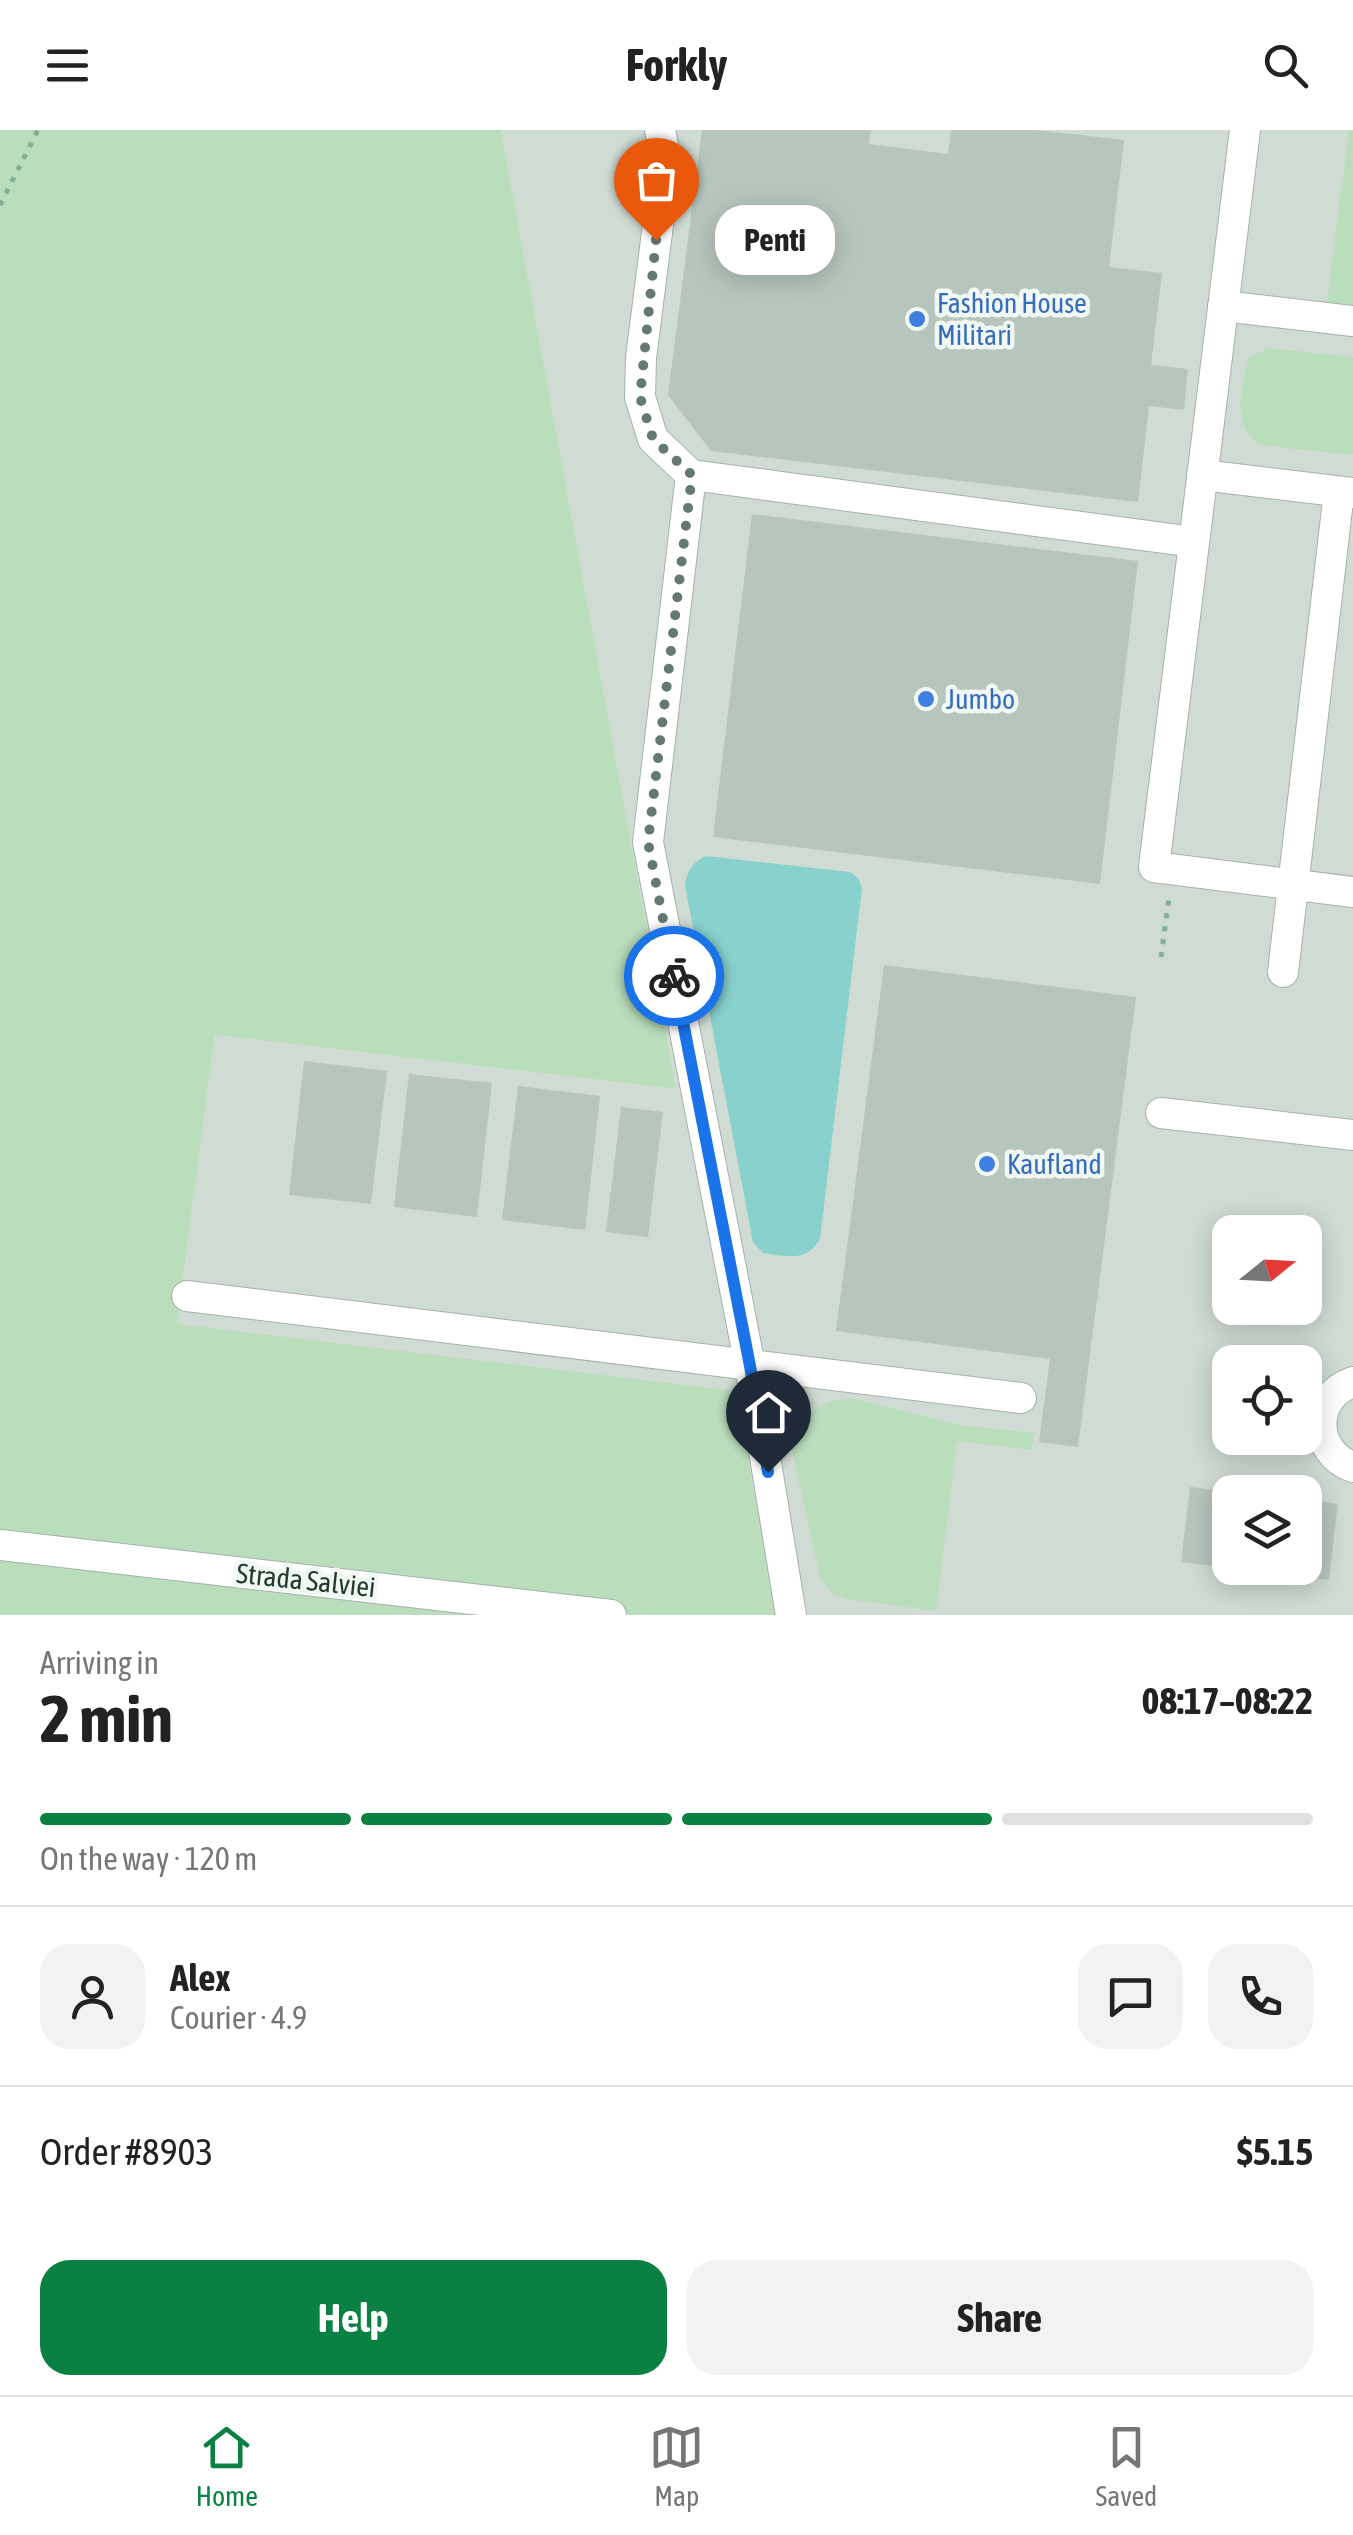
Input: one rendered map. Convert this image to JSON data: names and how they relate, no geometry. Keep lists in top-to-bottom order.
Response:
{
  "streets": {
    "street": ["Strada Salviei"]
  },
  "places": [
    "Penti",
    "Fashion House Militari",
    "Jumbo",
    "Kaufland"
  ],
  "north": "right",
  "page": {
    "header": "Forkly",
    "bubble": "Penti",
    "heading": ["2 min", "Arriving in", "08:17–08:22"],
    "panel": [
      "Alex",
      "Courier · 4.9",
      "Order #8903",
      "$5.15"
    ],
    "bar": "On the way · 120 m",
    "buttons": ["Help", "Share"],
    "tabs": ["Home", "Map", "Saved"]
  }
}
